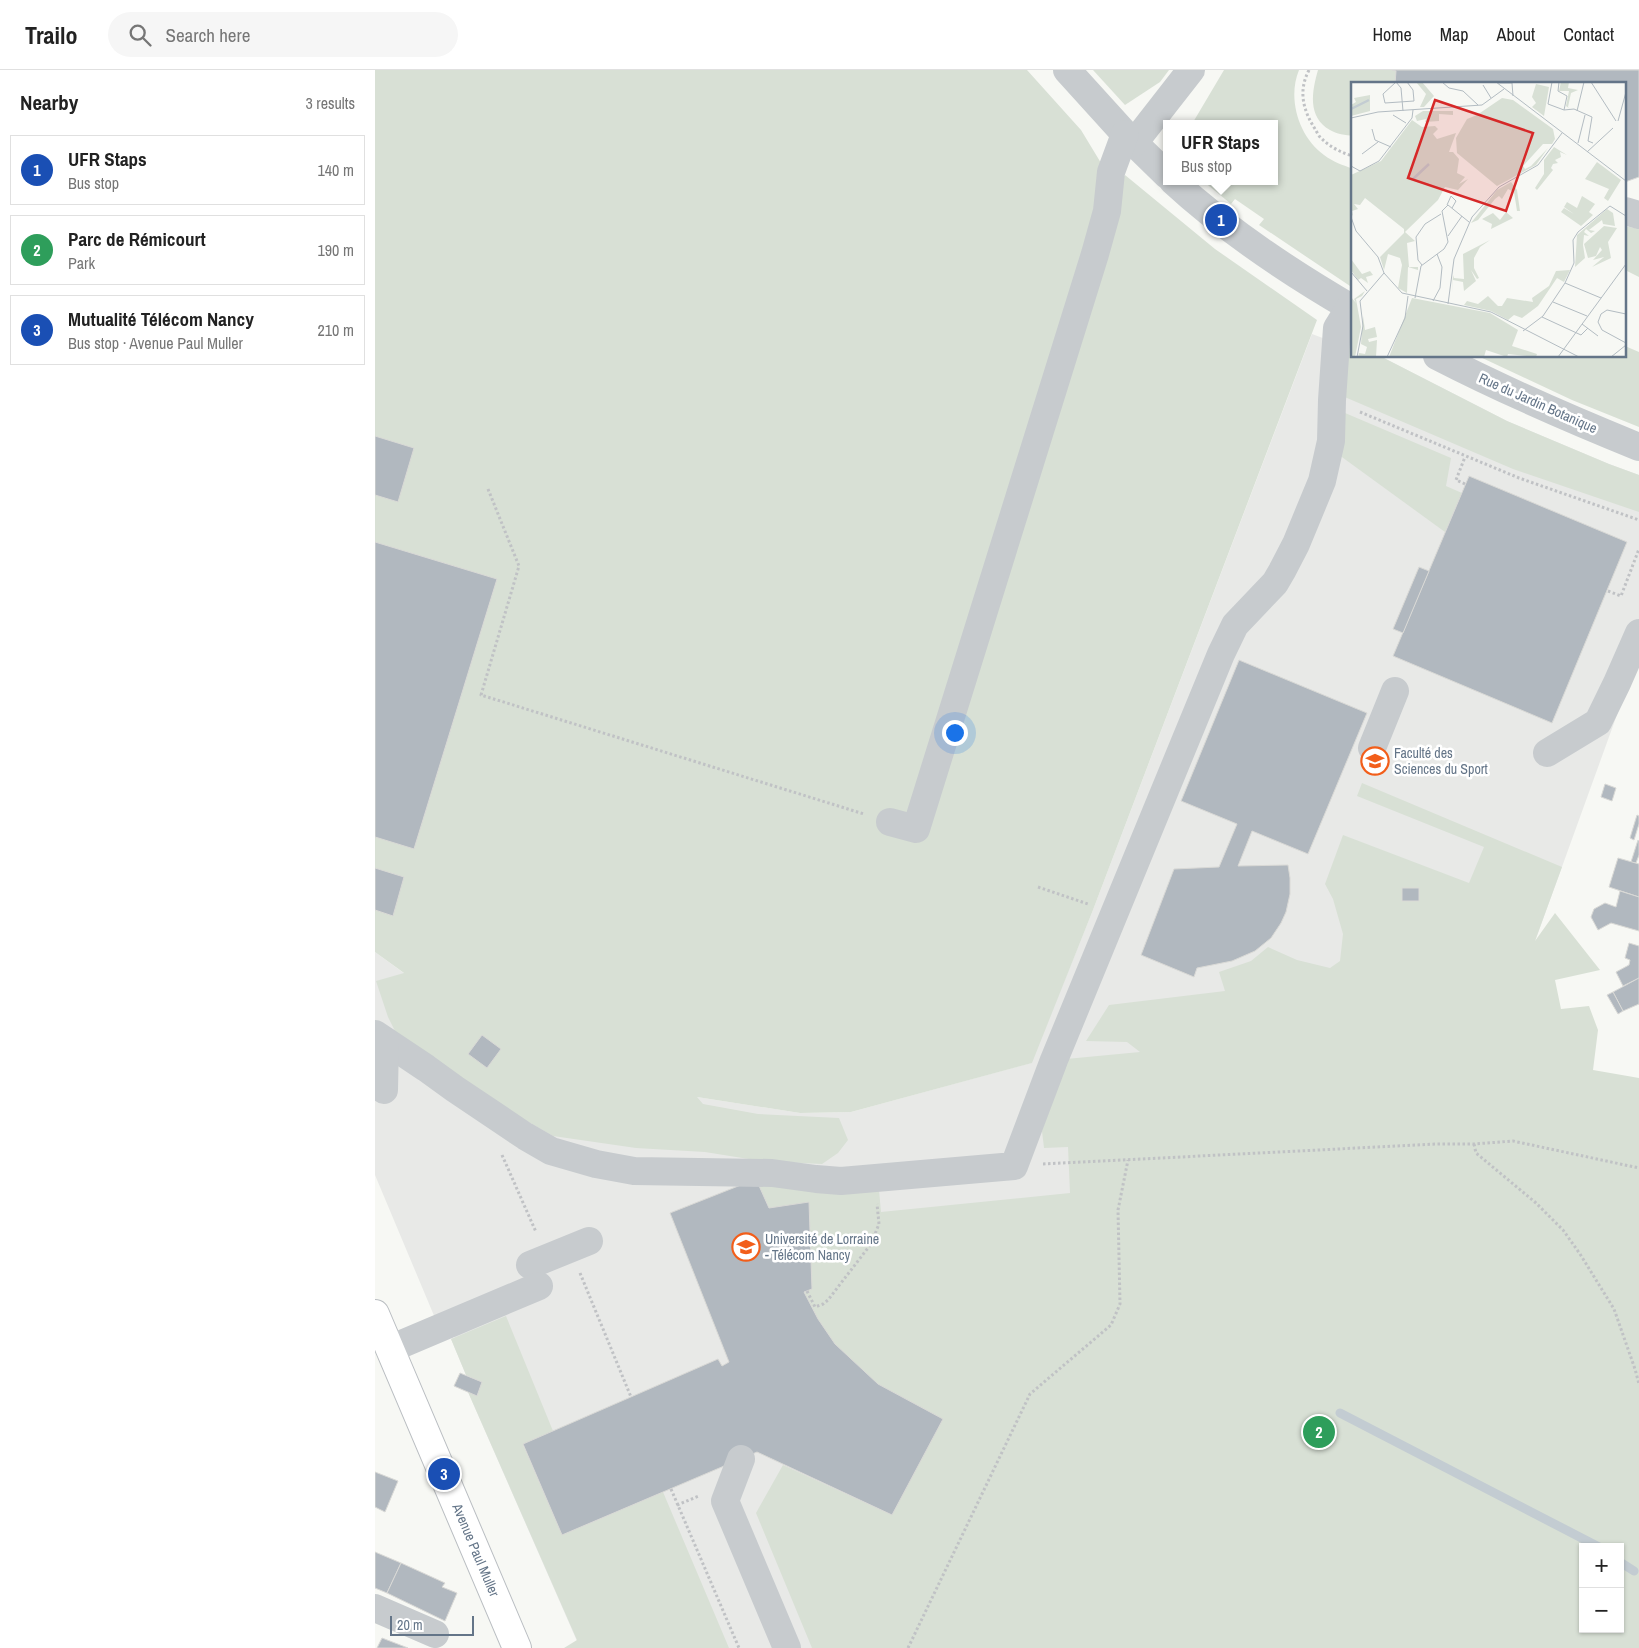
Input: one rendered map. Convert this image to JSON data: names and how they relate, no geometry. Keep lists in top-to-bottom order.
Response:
{
  "streets": {
    "main road": ["Avenue Paul Muller"],
    "street": ["Rue du Jardin Botanique"]
  },
  "places": {
    "school or university": ["Faculté des Sciences du Sport", "Université de Lorraine - Télécom Nancy"]
  },
  "scale_bar": "20 m",
  "page": {
    "header": "Trailo",
    "search": "Search here",
    "nav": [
      "Home",
      "Map",
      "About",
      "Contact"
    ],
    "heading": ["Nearby", "3 results"],
    "popup": ["UFR Staps", "Bus stop"],
    "list": [
      {
        "mark": "1",
        "name": "UFR Staps",
        "note": "Bus stop",
        "value": "140 m"
      },
      {
        "mark": "2",
        "name": "Parc de Rémicourt",
        "note": "Park",
        "value": "190 m"
      },
      {
        "mark": "3",
        "name": "Mutualité Télécom Nancy",
        "note": "Bus stop · Avenue Paul Muller",
        "value": "210 m"
      }
    ],
    "pins": ["1", "2", "3"],
    "map_buttons": ["+", "−"],
    "scale": "20 m"
  }
}
